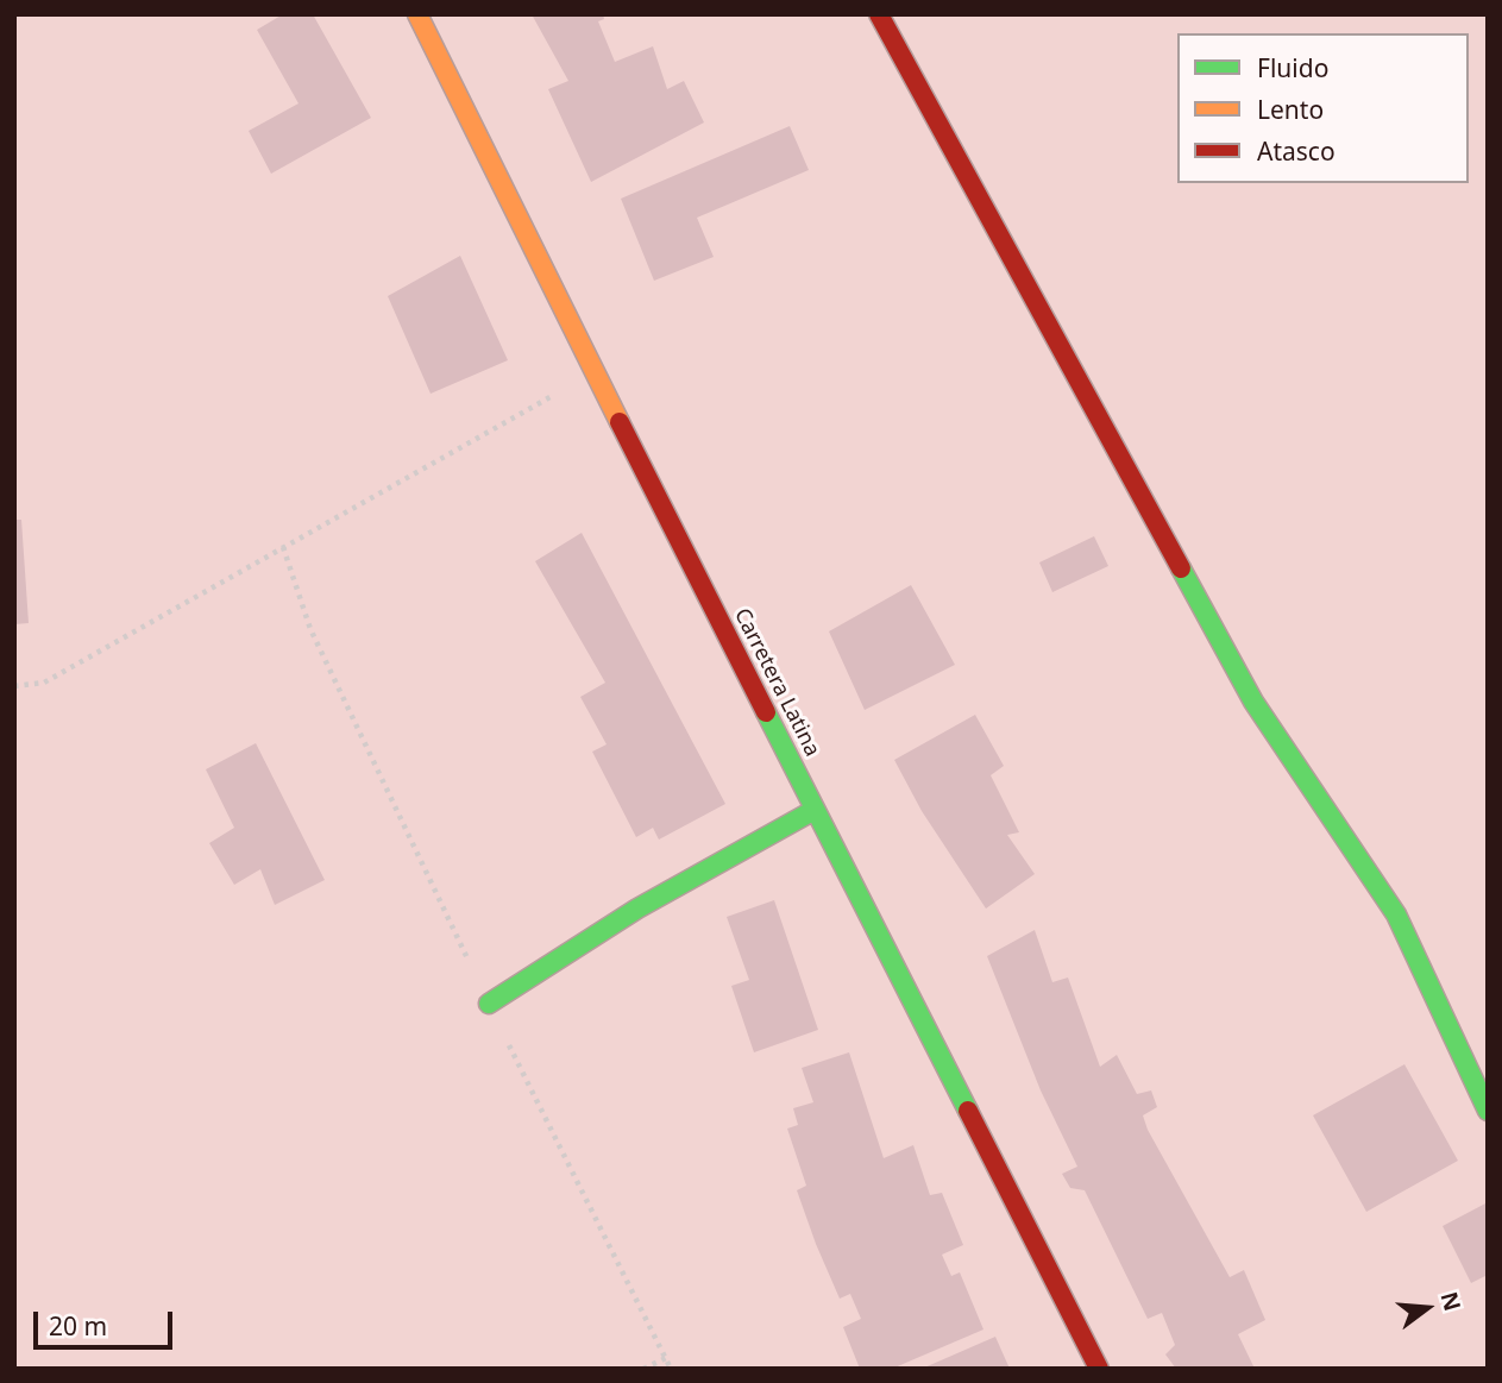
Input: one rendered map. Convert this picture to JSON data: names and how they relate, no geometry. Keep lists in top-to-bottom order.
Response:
{
  "streets": {
    "street": ["Carretera Latina"]
  },
  "legend": ["Fluido", "Lento", "Atasco"],
  "scale_bar": "20 m",
  "north": "right"
}
